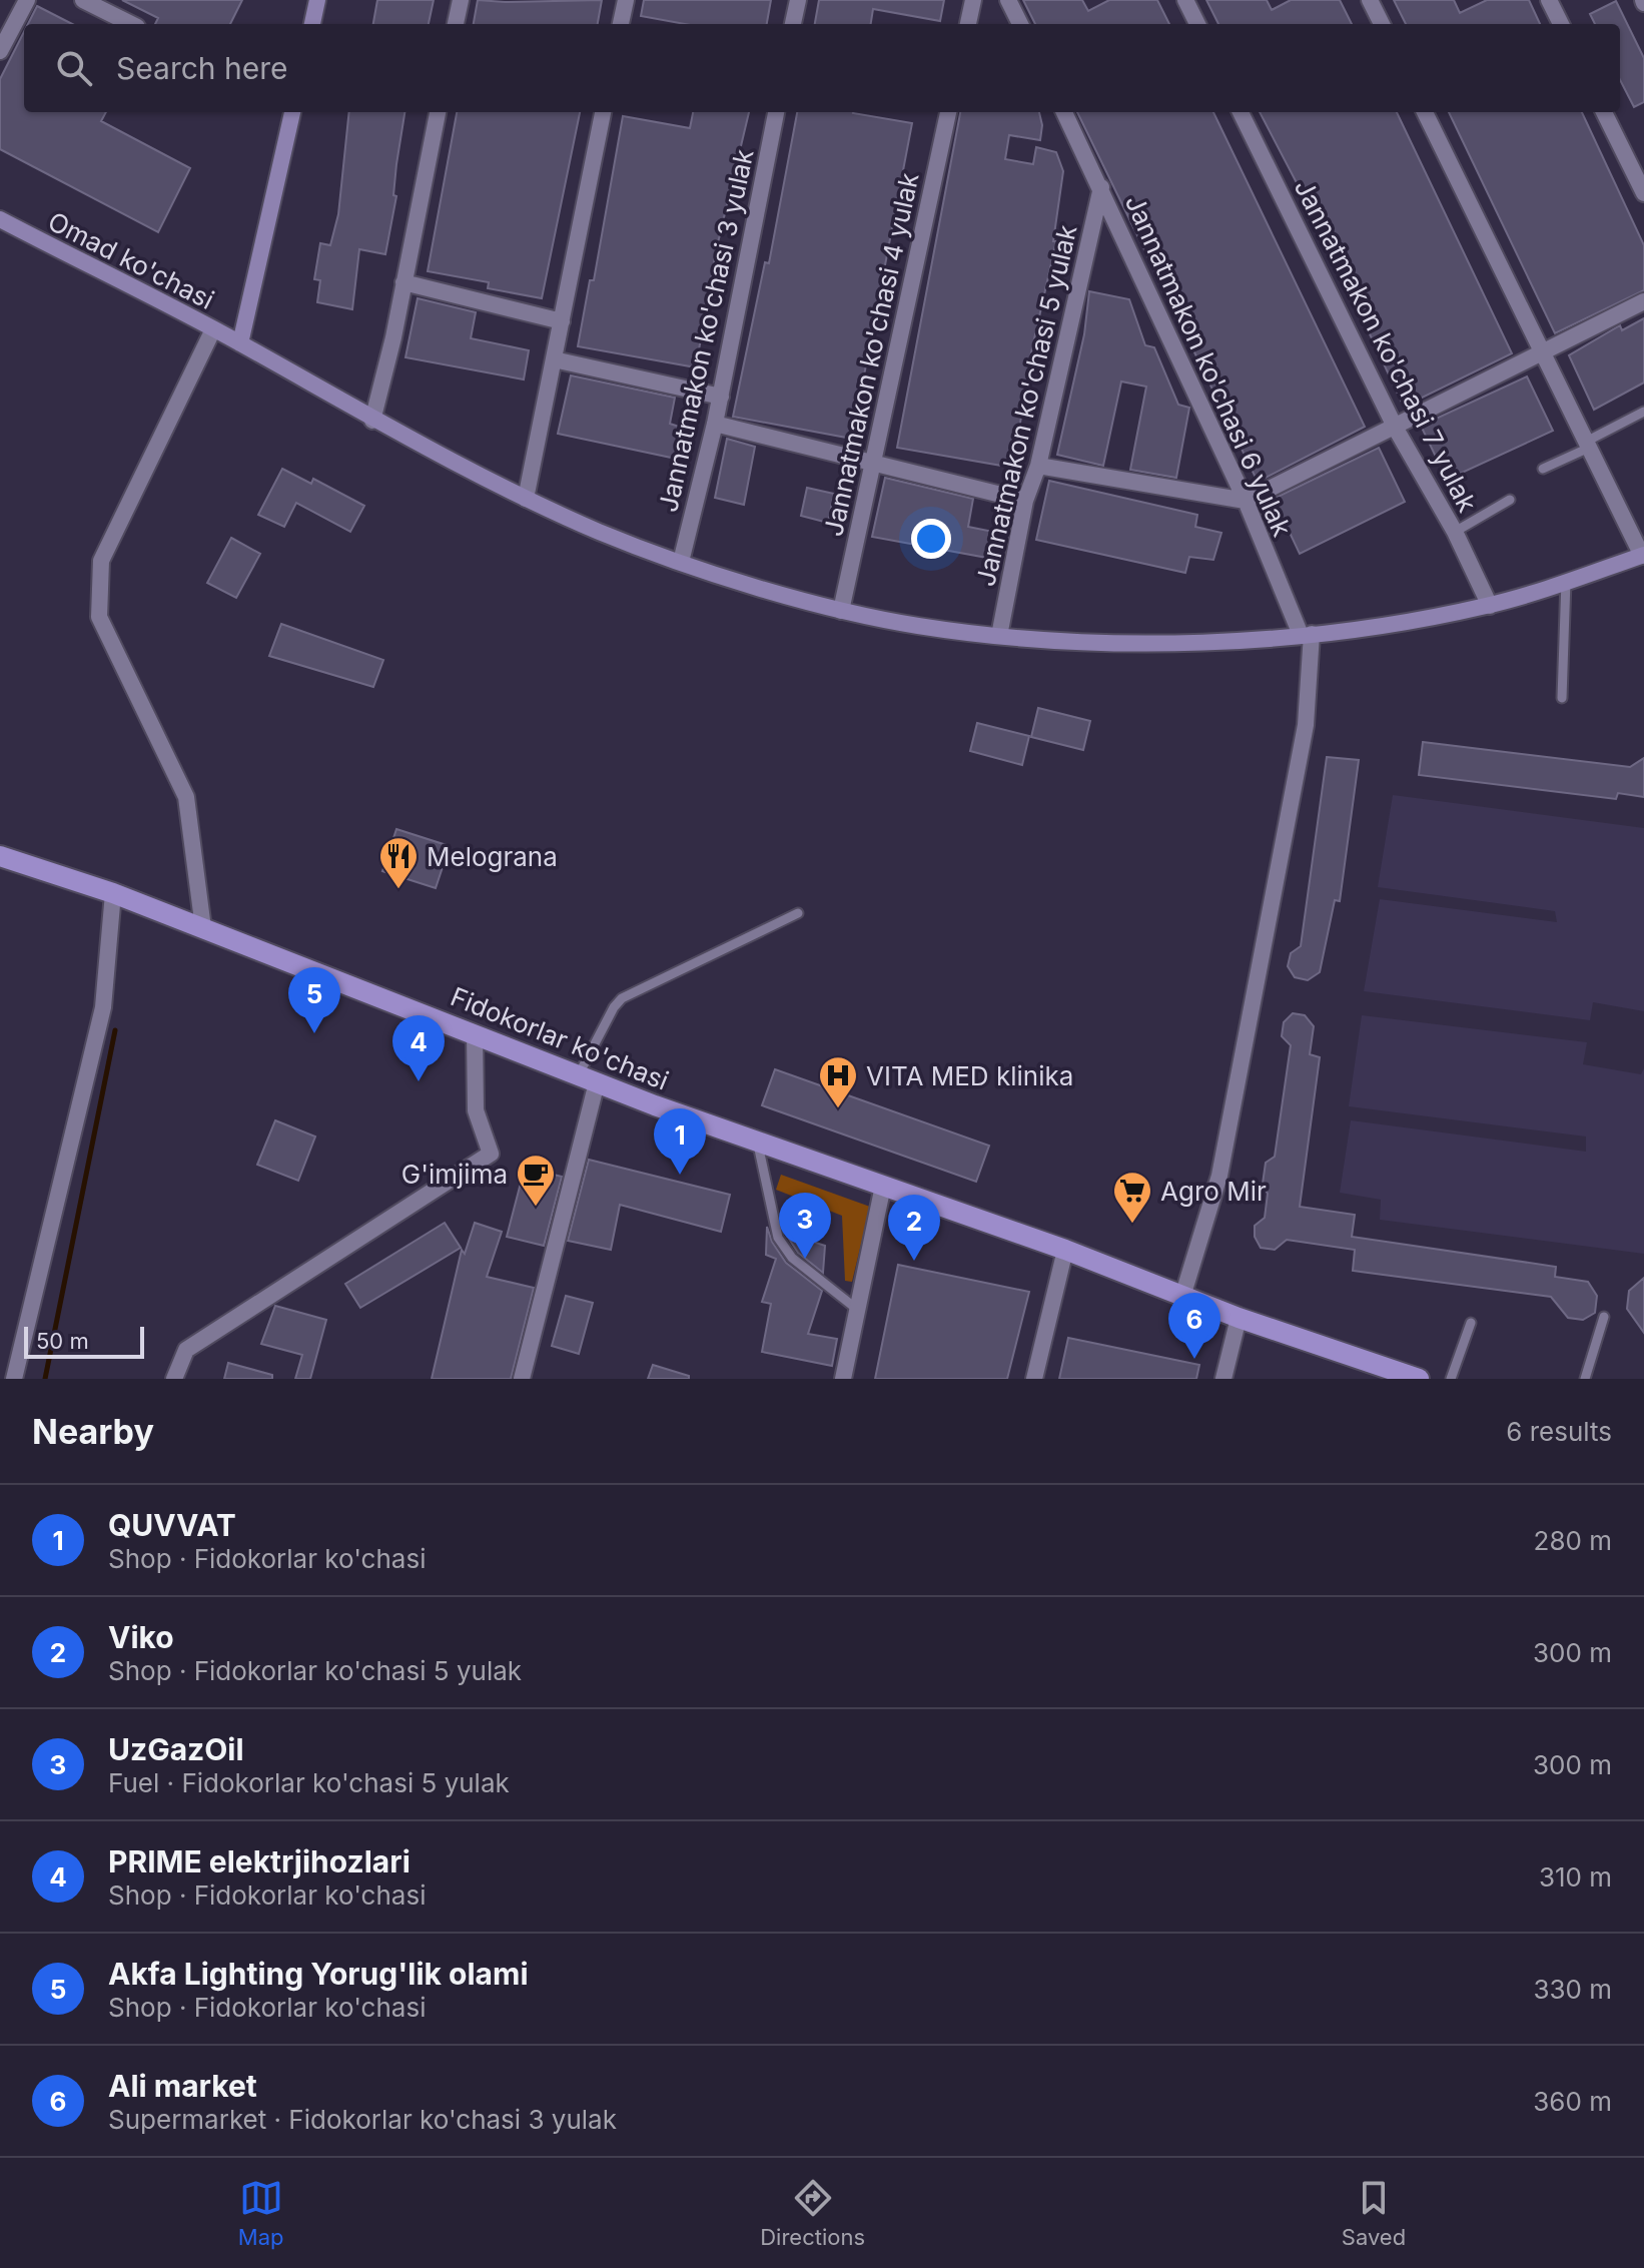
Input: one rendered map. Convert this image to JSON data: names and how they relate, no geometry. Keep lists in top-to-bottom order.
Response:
{
  "streets": {
    "main road": ["Fidokorlar ko'chasi"],
    "street": [
      "Omad ko'chasi",
      "Jannatmakon ko'chasi 3 yulak",
      "Jannatmakon ko'chasi 7 yulak",
      "Jannatmakon ko'chasi 4 yulak",
      "Jannatmakon ko'chasi 6 yulak",
      "Jannatmakon ko'chasi 5 yulak"
    ]
  },
  "crossings": [
    ["Omad ko'chasi", "Jannatmakon ko'chasi 3 yulak"],
    ["Omad ko'chasi", "Jannatmakon ko'chasi 7 yulak"],
    ["Omad ko'chasi", "Jannatmakon ko'chasi 4 yulak"],
    ["Omad ko'chasi", "Jannatmakon ko'chasi 6 yulak"],
    ["Omad ko'chasi", "Jannatmakon ko'chasi 5 yulak"],
    ["Jannatmakon ko'chasi 6 yulak", "Jannatmakon ko'chasi 5 yulak"]
  ],
  "places": {
    "restaurant": ["Melograna"],
    "hospital": ["VITA MED klinika"],
    "cafe": ["G'imjima"],
    "supermarket": ["Agro Mir"]
  },
  "scale_bar": "50 m",
  "page": {
    "search": "Search here",
    "pins": [
      "5",
      "4",
      "1",
      "3",
      "2",
      "6"
    ],
    "scale": "50 m",
    "heading": ["Nearby", "6 results"],
    "list": [
      {
        "mark": "1",
        "name": "QUVVAT",
        "note": "Shop · Fidokorlar ko'chasi",
        "value": "280 m"
      },
      {
        "mark": "2",
        "name": "Viko",
        "note": "Shop · Fidokorlar ko'chasi 5 yulak",
        "value": "300 m"
      },
      {
        "mark": "3",
        "name": "UzGazOil",
        "note": "Fuel · Fidokorlar ko'chasi 5 yulak",
        "value": "300 m"
      },
      {
        "mark": "4",
        "name": "PRIME elektrjihozlari",
        "note": "Shop · Fidokorlar ko'chasi",
        "value": "310 m"
      },
      {
        "mark": "5",
        "name": "Akfa Lighting Yorug'lik olami",
        "note": "Shop · Fidokorlar ko'chasi",
        "value": "330 m"
      },
      {
        "mark": "6",
        "name": "Ali market",
        "note": "Supermarket · Fidokorlar ko'chasi 3 yulak",
        "value": "360 m"
      }
    ],
    "nav": ["Map", "Directions", "Saved"]
  }
}
